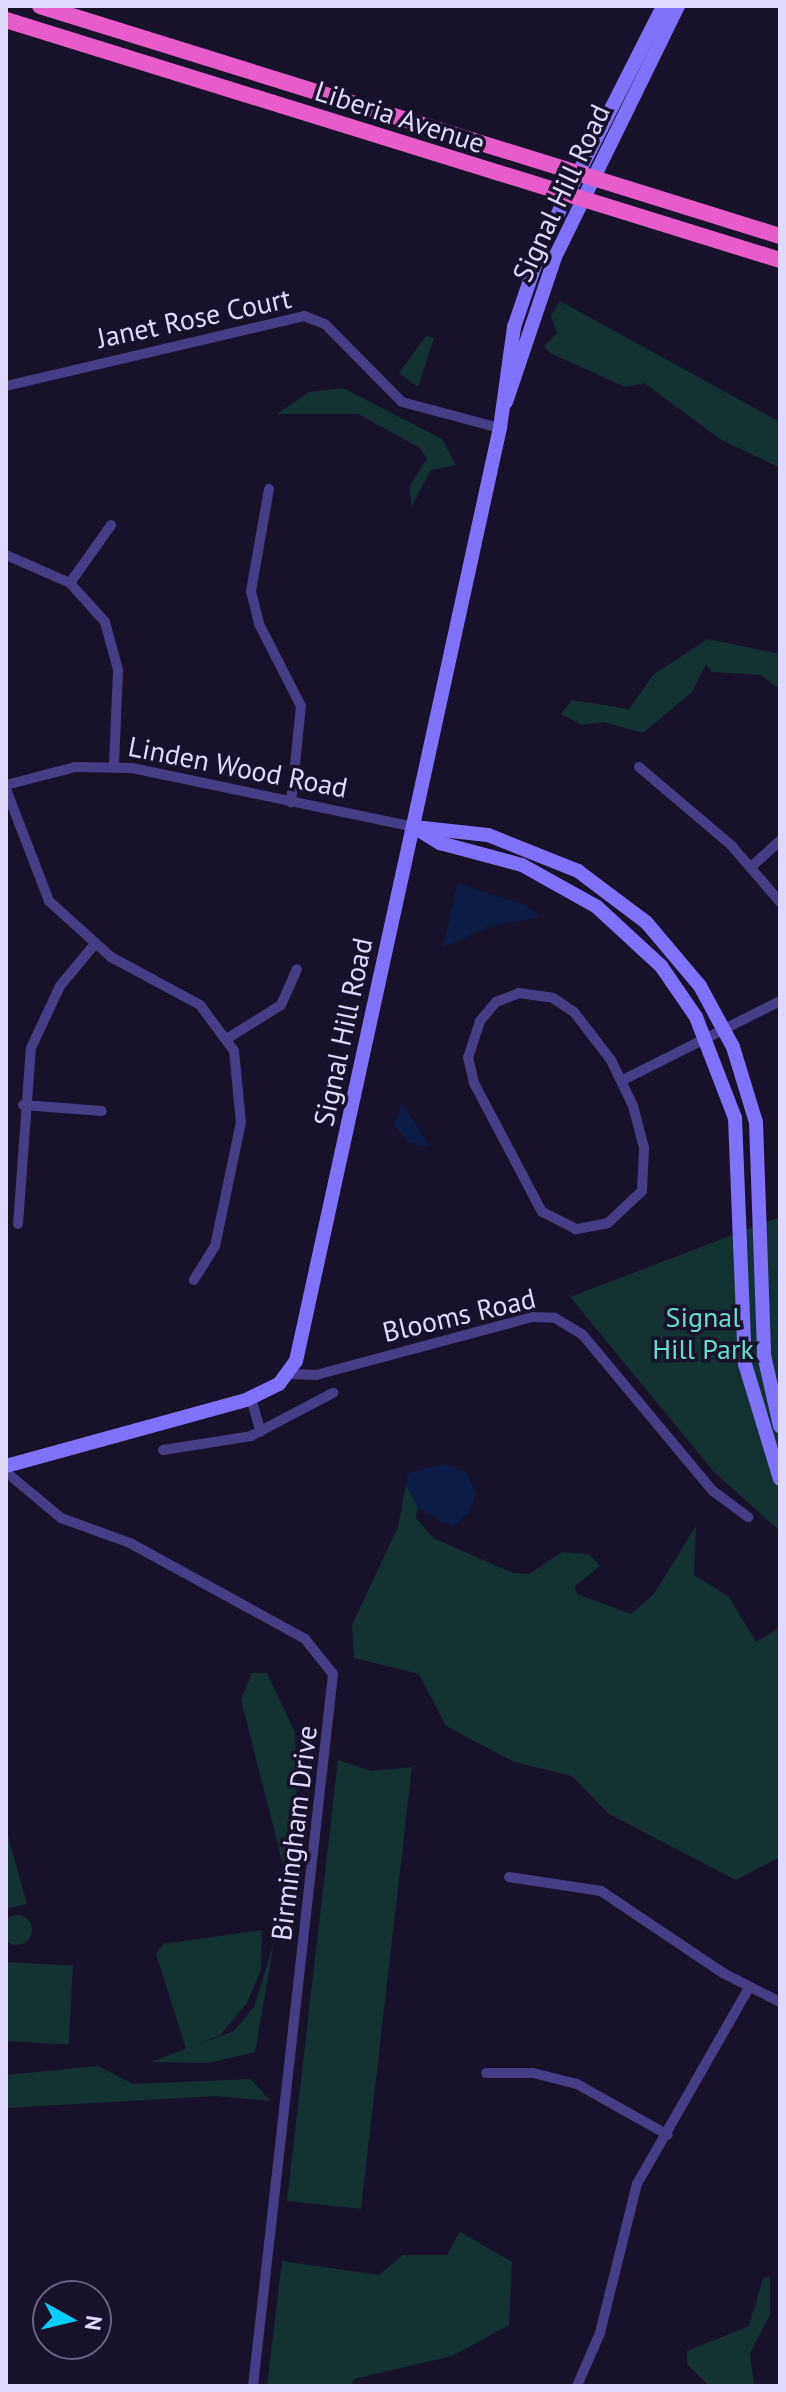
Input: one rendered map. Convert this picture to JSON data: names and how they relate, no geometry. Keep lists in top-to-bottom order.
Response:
{
  "streets": {
    "highway": ["Liberia Avenue"],
    "main road": ["Signal Hill Road"],
    "street": [
      "Janet Rose Court",
      "Linden Wood Road",
      "Blooms Road",
      "Birmingham Drive"
    ]
  },
  "crossings": [
    ["Liberia Avenue", "Signal Hill Road"],
    ["Signal Hill Road", "Janet Rose Court"],
    ["Signal Hill Road", "Linden Wood Road"],
    ["Signal Hill Road", "Blooms Road"]
  ],
  "parks": ["Signal Hill Park"],
  "north": "right"
}
